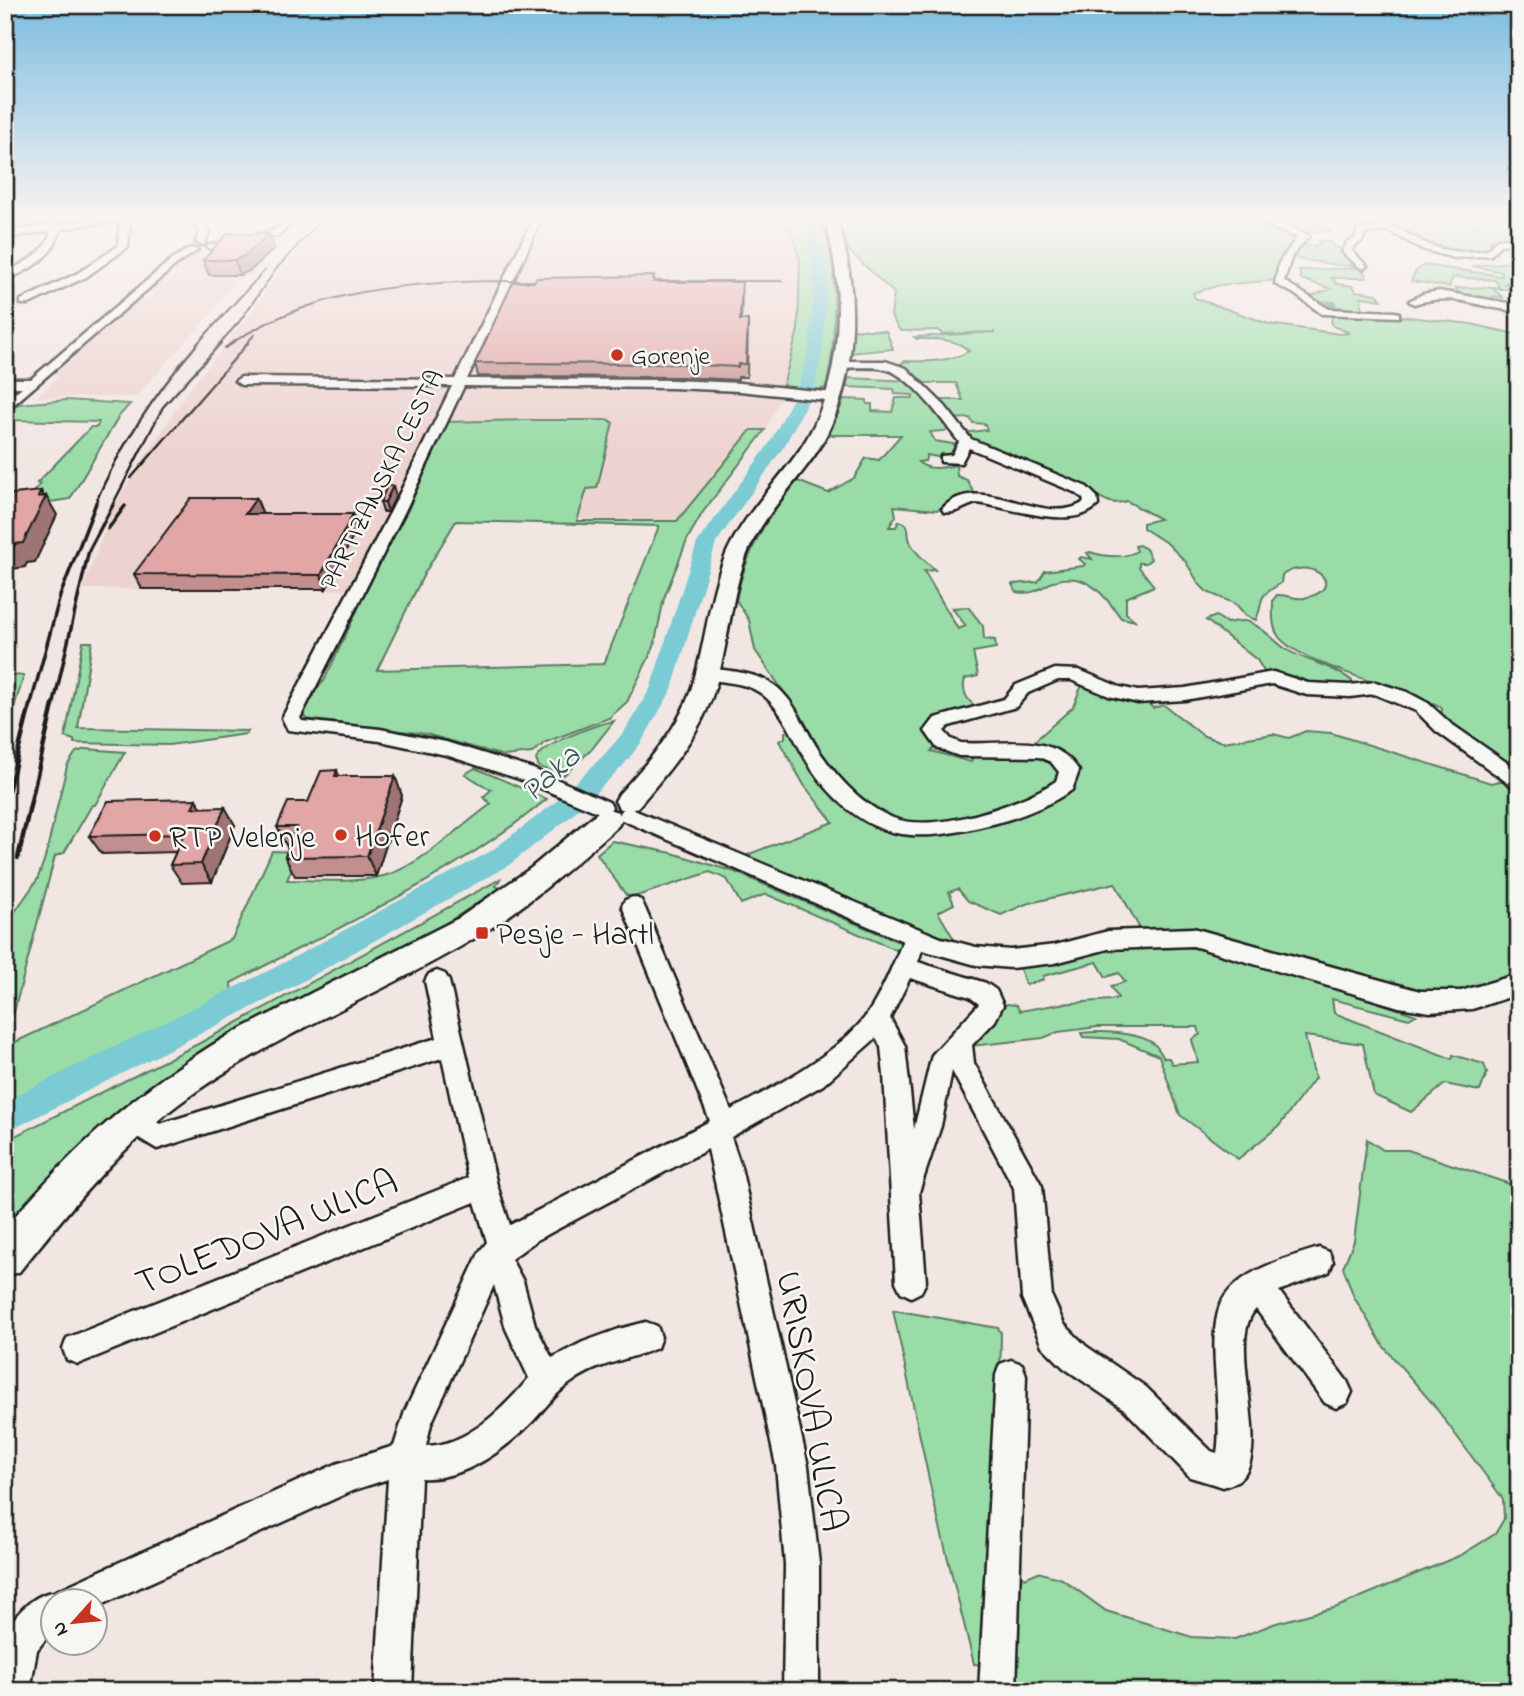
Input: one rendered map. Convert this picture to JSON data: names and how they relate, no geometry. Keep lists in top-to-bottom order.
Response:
{
  "streets": {
    "street": ["PARTIZANSKA CESTA", "TOLEDOVA ULICA", "URISKOVA ULICA"]
  },
  "water": ["Paka"],
  "places": {
    "other": ["Gorenje", "Hofer", "RTP Velenje"],
    "transit": ["Pesje - Hartl"]
  },
  "north": "bottom left"
}
